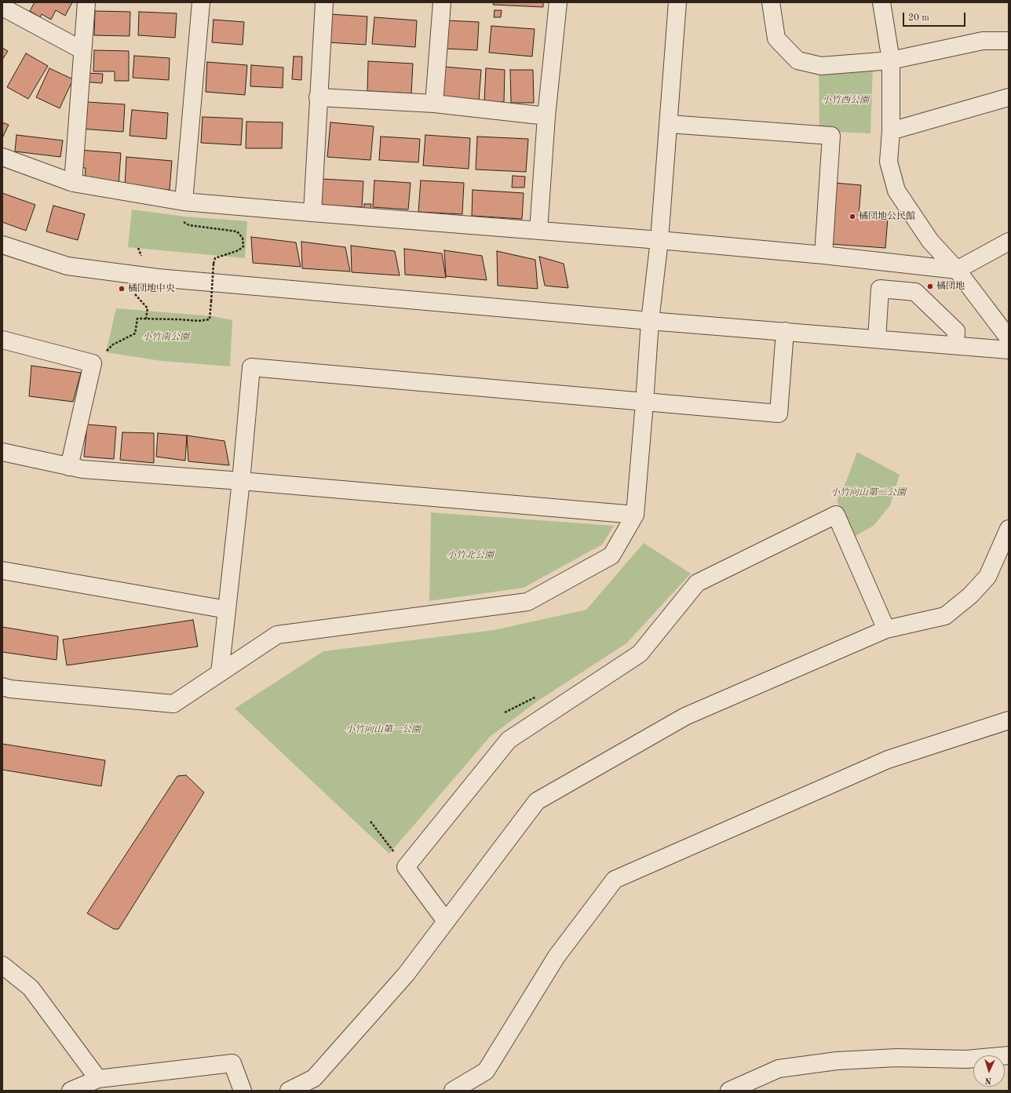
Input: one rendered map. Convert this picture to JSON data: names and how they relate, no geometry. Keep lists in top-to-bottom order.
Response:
{
  "parks": [
    "小竹西公園",
    "小竹南公園",
    "小竹向山第二公園",
    "小竹北公園",
    "小竹向山第一公園"
  ],
  "places": ["橘団地公民館", "橘団地", "橘団地中央"],
  "scale_bar": "20 m",
  "north": "bottom"
}
